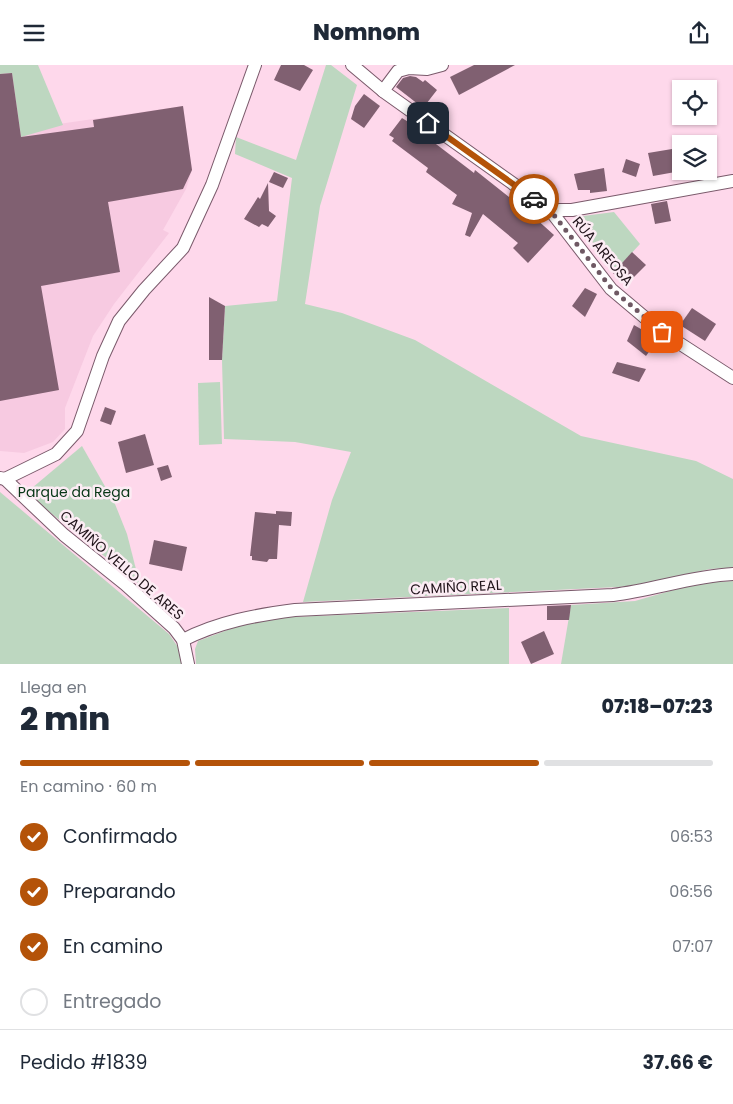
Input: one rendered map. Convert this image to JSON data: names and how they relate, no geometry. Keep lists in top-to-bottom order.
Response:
{
  "streets": {
    "street": ["RÚA AREOSA", "CAMIÑO VELLO DE ARES", "CAMIÑO REAL"]
  },
  "crossings": [
    ["CAMIÑO VELLO DE ARES", "CAMIÑO REAL"]
  ],
  "parks": ["Parque da Rega"],
  "page": {
    "header": "Nomnom",
    "heading": ["2 min", "Llega en", "07:18–07:23"],
    "panel": ["Pedido #1839", "37.66 €"],
    "bar": "En camino · 60 m",
    "list": [
      ["Confirmado", "06:53"],
      ["Preparando", "06:56"],
      ["En camino", "07:07"],
      "Entregado"
    ]
  }
}
